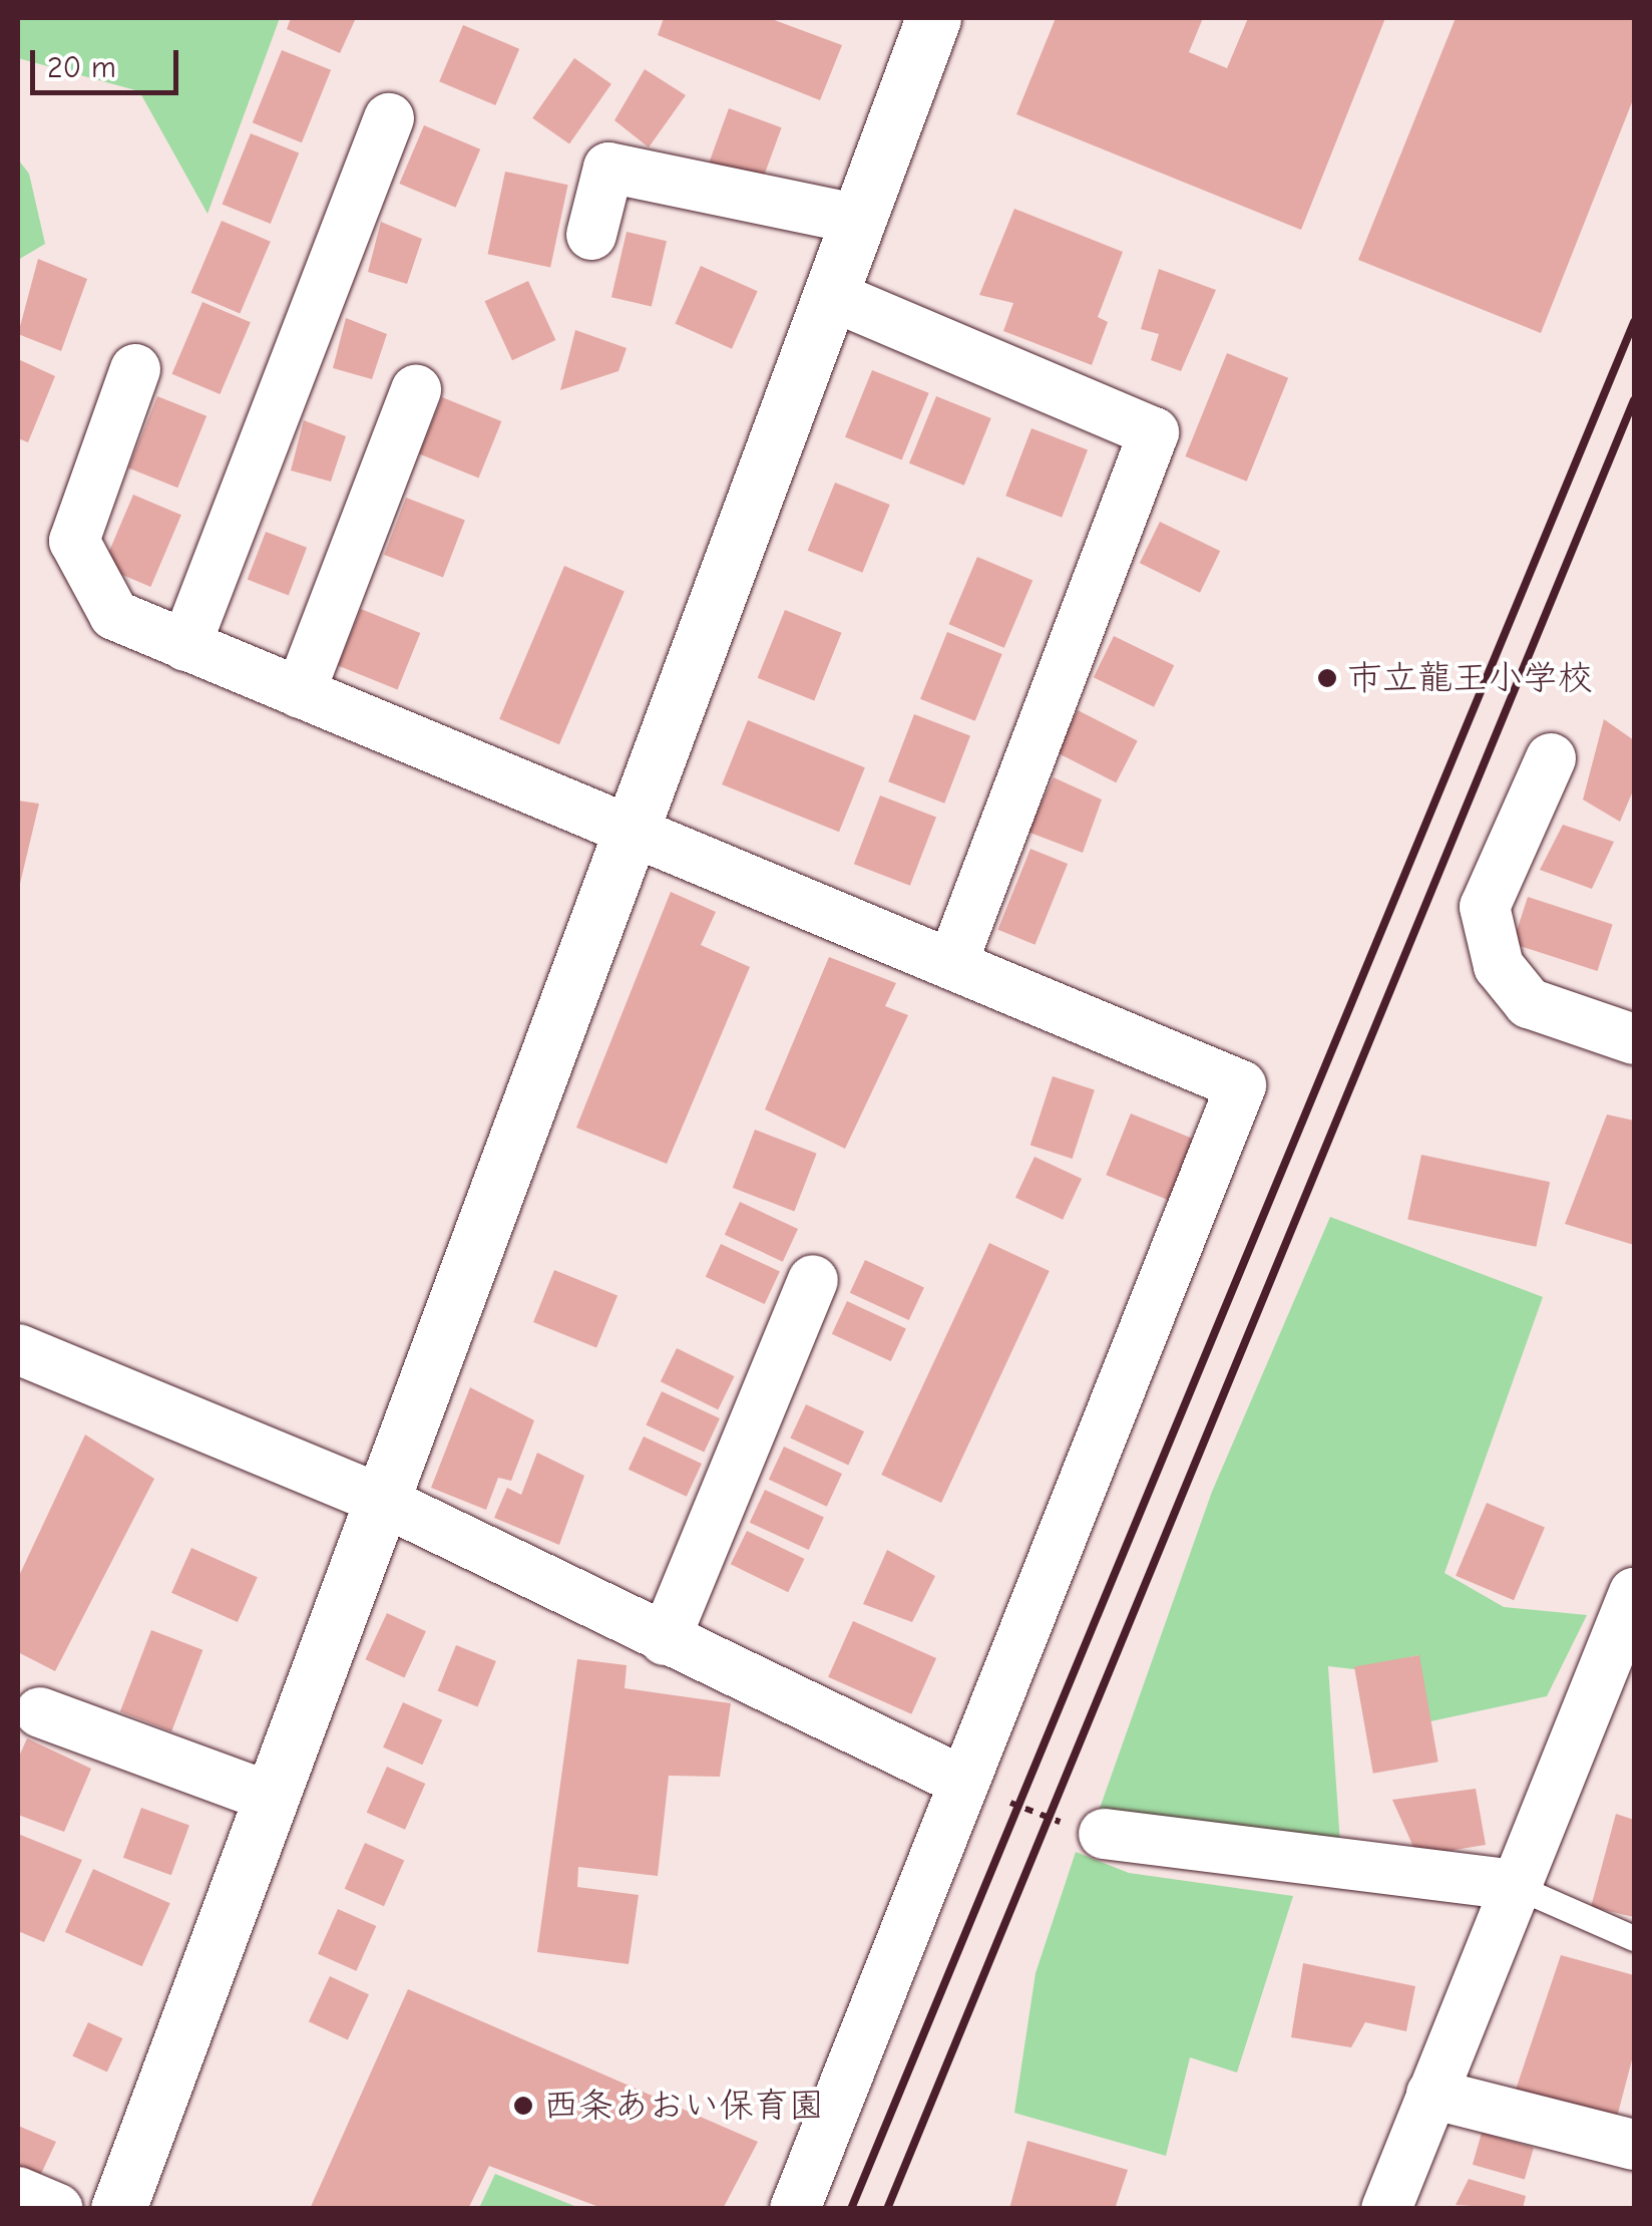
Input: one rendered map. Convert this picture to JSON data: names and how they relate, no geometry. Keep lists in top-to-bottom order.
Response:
{
  "places": ["市立龍王小学校", "西条あおい保育園"],
  "scale_bar": "20 m"
}
